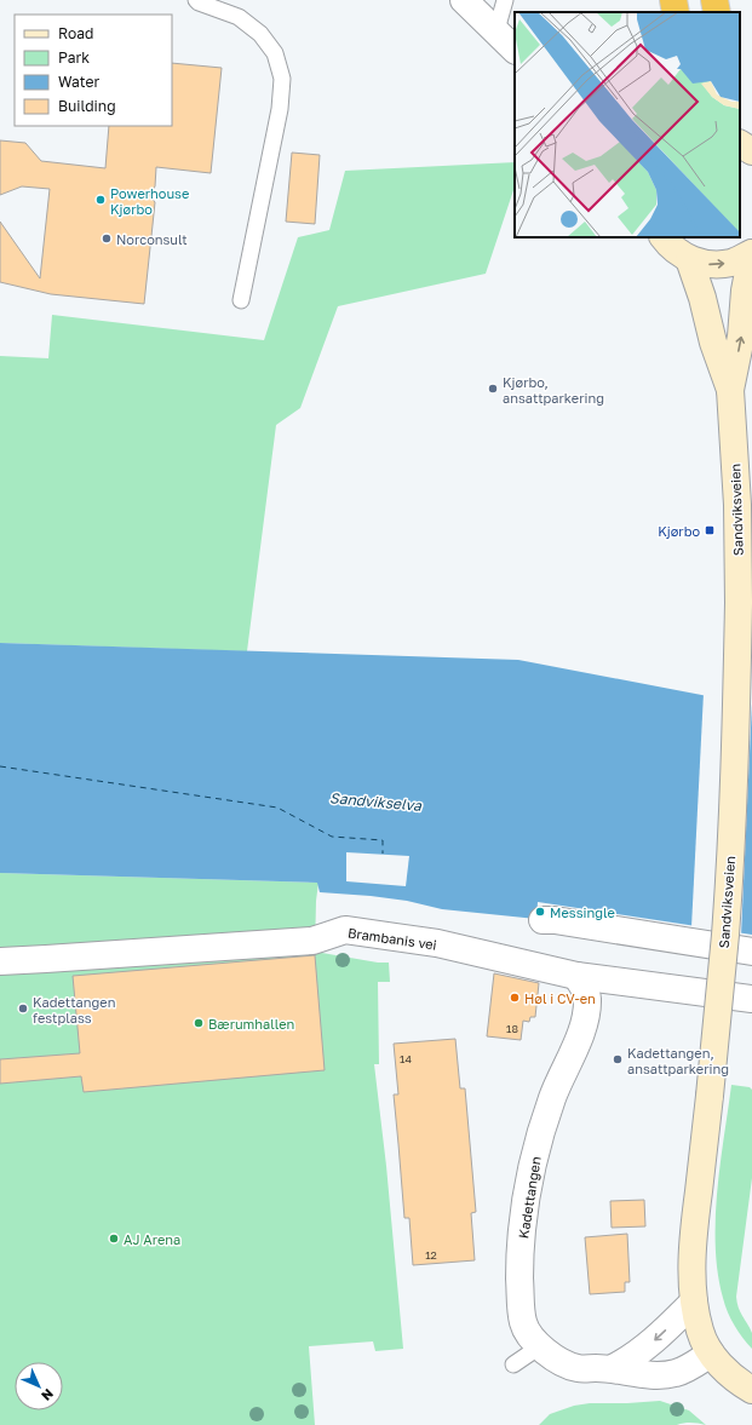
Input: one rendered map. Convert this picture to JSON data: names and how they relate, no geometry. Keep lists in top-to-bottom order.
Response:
{
  "streets": {
    "main road": ["Sandviksveien"],
    "street": ["Brambanis vei", "Kadettangen"]
  },
  "crossings": [
    ["Sandviksveien", "Kadettangen"],
    ["Brambanis vei", "Kadettangen"]
  ],
  "water": ["Sandvikselva"],
  "places": {
    "other": [
      "Powerhouse Kjørbo",
      "Norconsult",
      "Kjørbo, ansattparkering",
      "Messingle",
      "Høl i CV-en",
      "Kadettangen festplass",
      "Bærumhallen",
      "Kadettangen, ansattparkering",
      "AJ Arena"
    ],
    "transit": ["Kjørbo"]
  },
  "house_numbers": ["18", "14", "12"],
  "legend": [
    "Road",
    "Park",
    "Water",
    "Building"
  ],
  "north": "bottom right"
}
